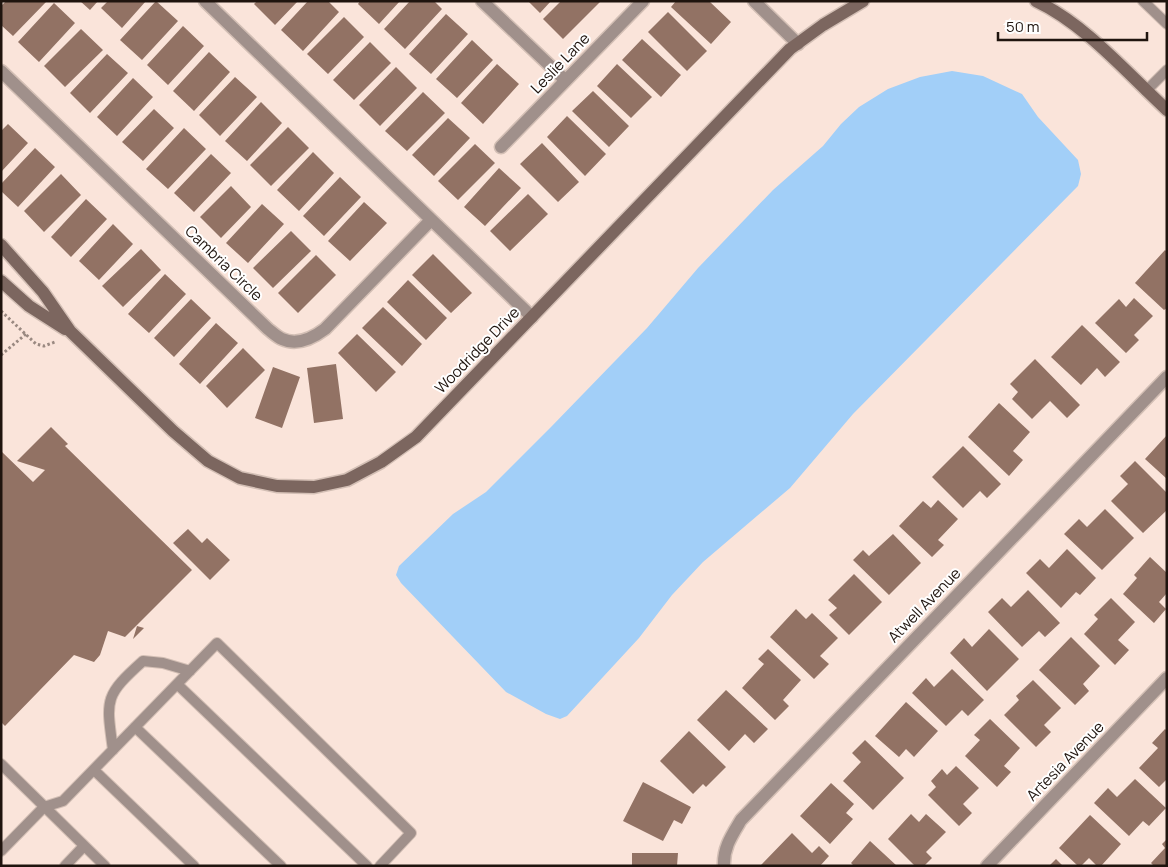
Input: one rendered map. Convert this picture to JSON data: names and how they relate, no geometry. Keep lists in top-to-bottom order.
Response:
{
  "streets": {
    "street": [
      "Leslie Lane",
      "Cambria Circle",
      "Woodridge Drive",
      "Atwell Avenue",
      "Artesia Avenue"
    ]
  },
  "scale_bar": "50 m"
}
